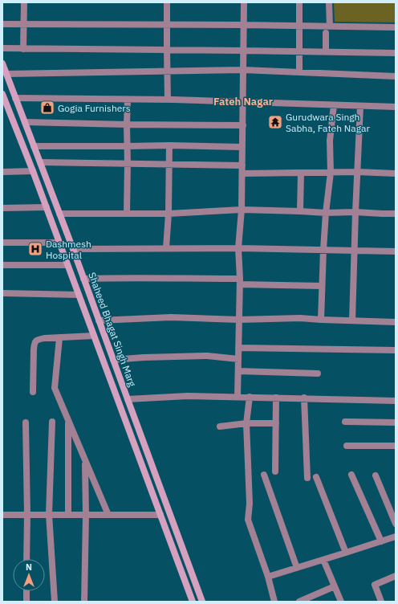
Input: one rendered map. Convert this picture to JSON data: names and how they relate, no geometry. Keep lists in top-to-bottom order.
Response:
{
  "streets": {
    "main road": ["Shaheed Bhagat Singh Marg"]
  },
  "districts": ["Fateh Nagar"],
  "places": {
    "shop": ["Gogia Furnishers"],
    "temple": ["Gurudwara Singh Sabha, Fateh Nagar"],
    "hospital": ["Dashmesh Hospital"]
  },
  "north": "top"
}
